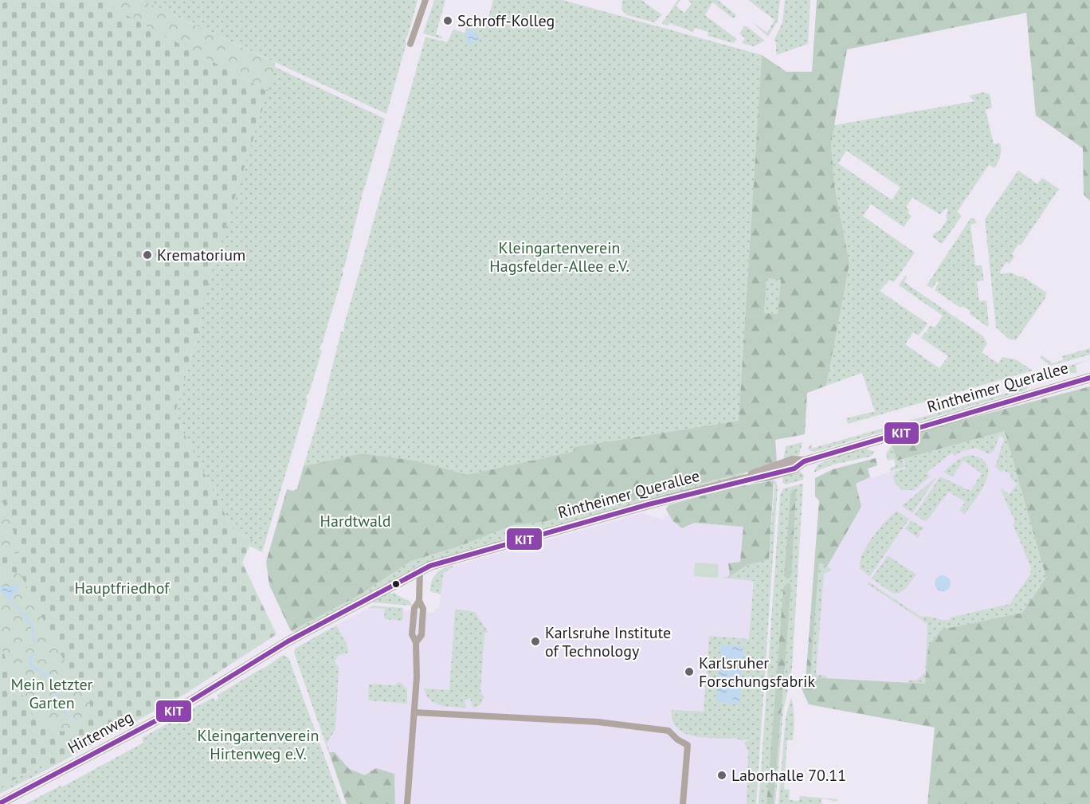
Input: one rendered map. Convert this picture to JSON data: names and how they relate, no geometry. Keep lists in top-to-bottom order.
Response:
{
  "streets": {
    "street": ["Rintheimer Querallee", "Hirtenweg"]
  },
  "crossings": [
    ["Rintheimer Querallee", "Hirtenweg"]
  ],
  "parks": [
    "Kleingartenverein Hagsfelder-Allee e.V.",
    "Hardtwald",
    "Hauptfriedhof",
    "Mein letzter Garten",
    "Kleingartenverein Hirtenweg e.V."
  ],
  "places": [
    "Schroff-Kolleg",
    "Krematorium",
    "Karlsruhe Institute of Technology",
    "Karlsruher Forschungsfabrik",
    "Laborhalle 70.11"
  ],
  "lines": ["transit line KIT"]
}
